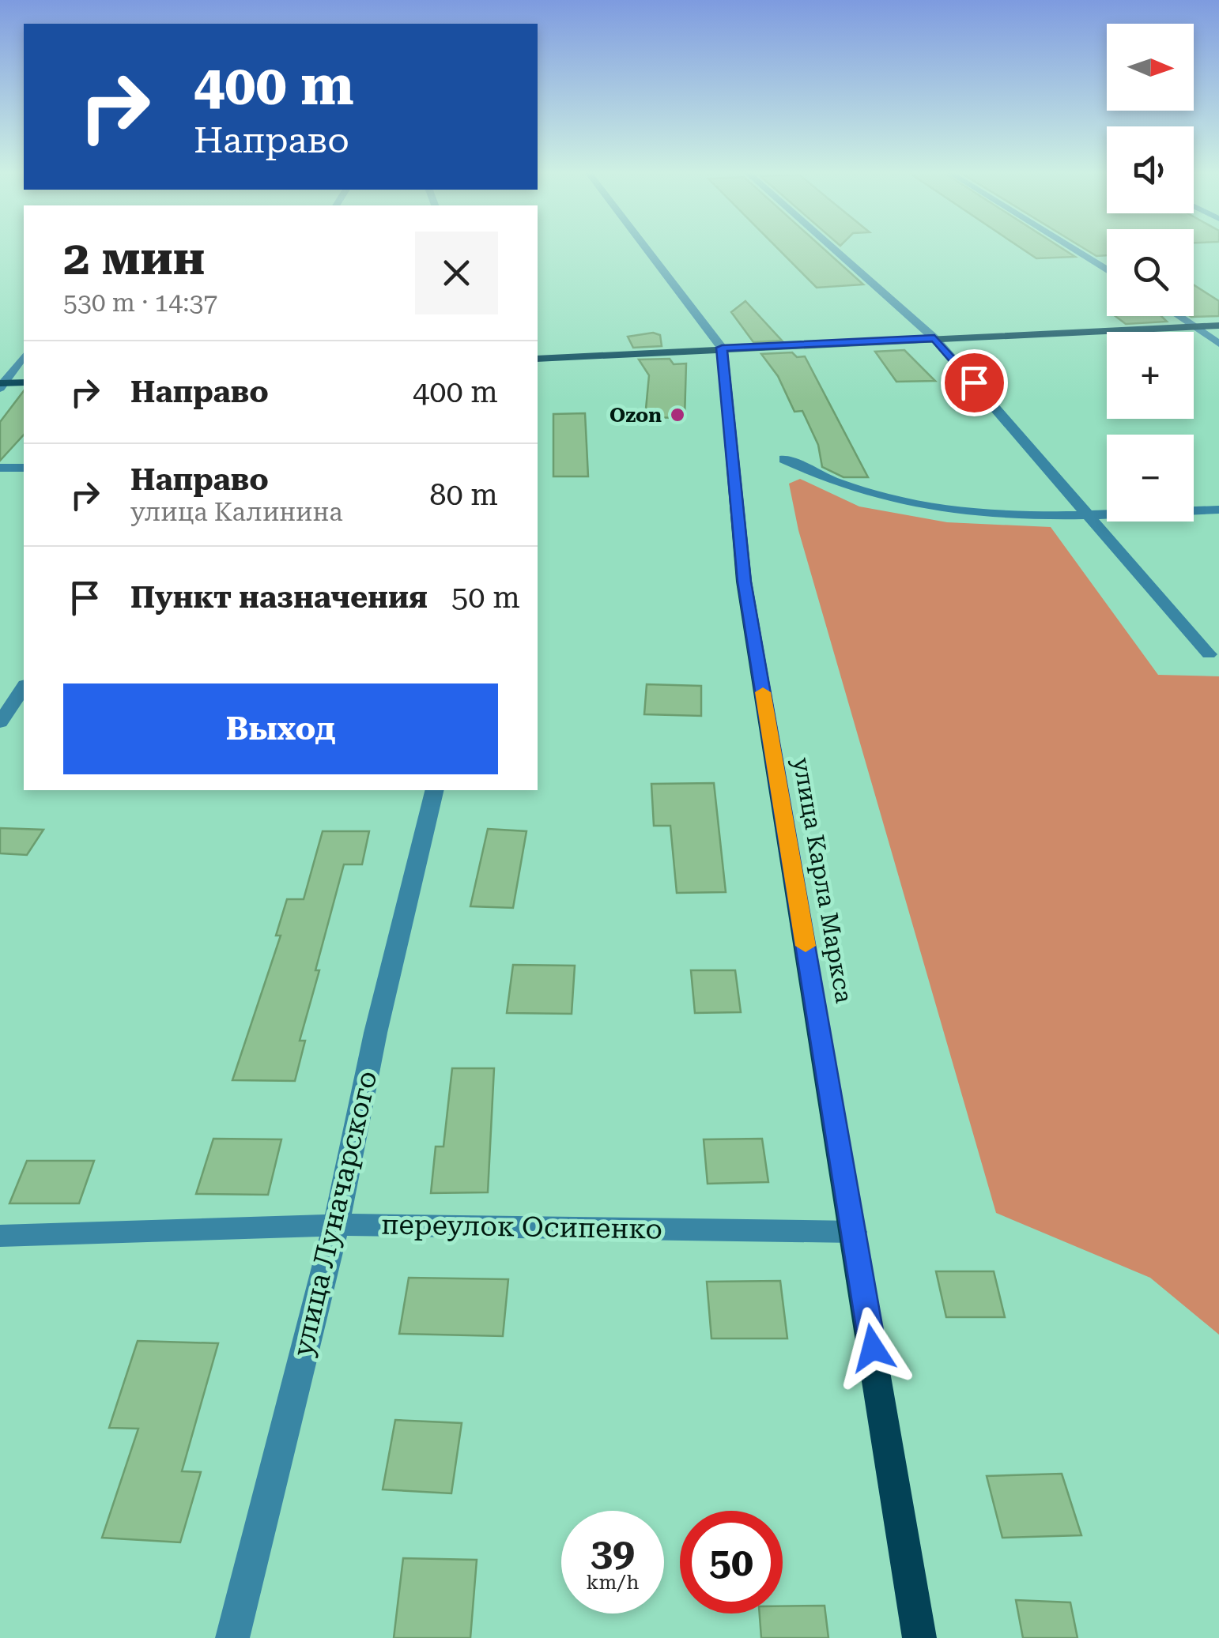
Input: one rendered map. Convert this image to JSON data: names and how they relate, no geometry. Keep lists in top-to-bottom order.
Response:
{
  "streets": {
    "main road": ["улица Карла Маркса"],
    "street": ["улица Луначарского", "переулок Осипенко"]
  },
  "crossings": [
    ["улица Карла Маркса", "переулок Осипенко"],
    ["улица Луначарского", "переулок Осипенко"]
  ],
  "places": ["Ozon"],
  "north": "right",
  "page": {
    "map_buttons": ["+", "−"],
    "turn": ["400 m", "Направо"],
    "heading": ["2 мин", "530 m · 14:37"],
    "list": [
      {
        "name": "Направо",
        "value": "400 m"
      },
      {
        "name": "Направо",
        "note": "улица Калинина",
        "value": "80 m"
      },
      {
        "name": "Пункт назначения",
        "value": "50 m"
      }
    ],
    "buttons": "Выход",
    "speed": "39 km/h",
    "limit": "50"
  }
}
